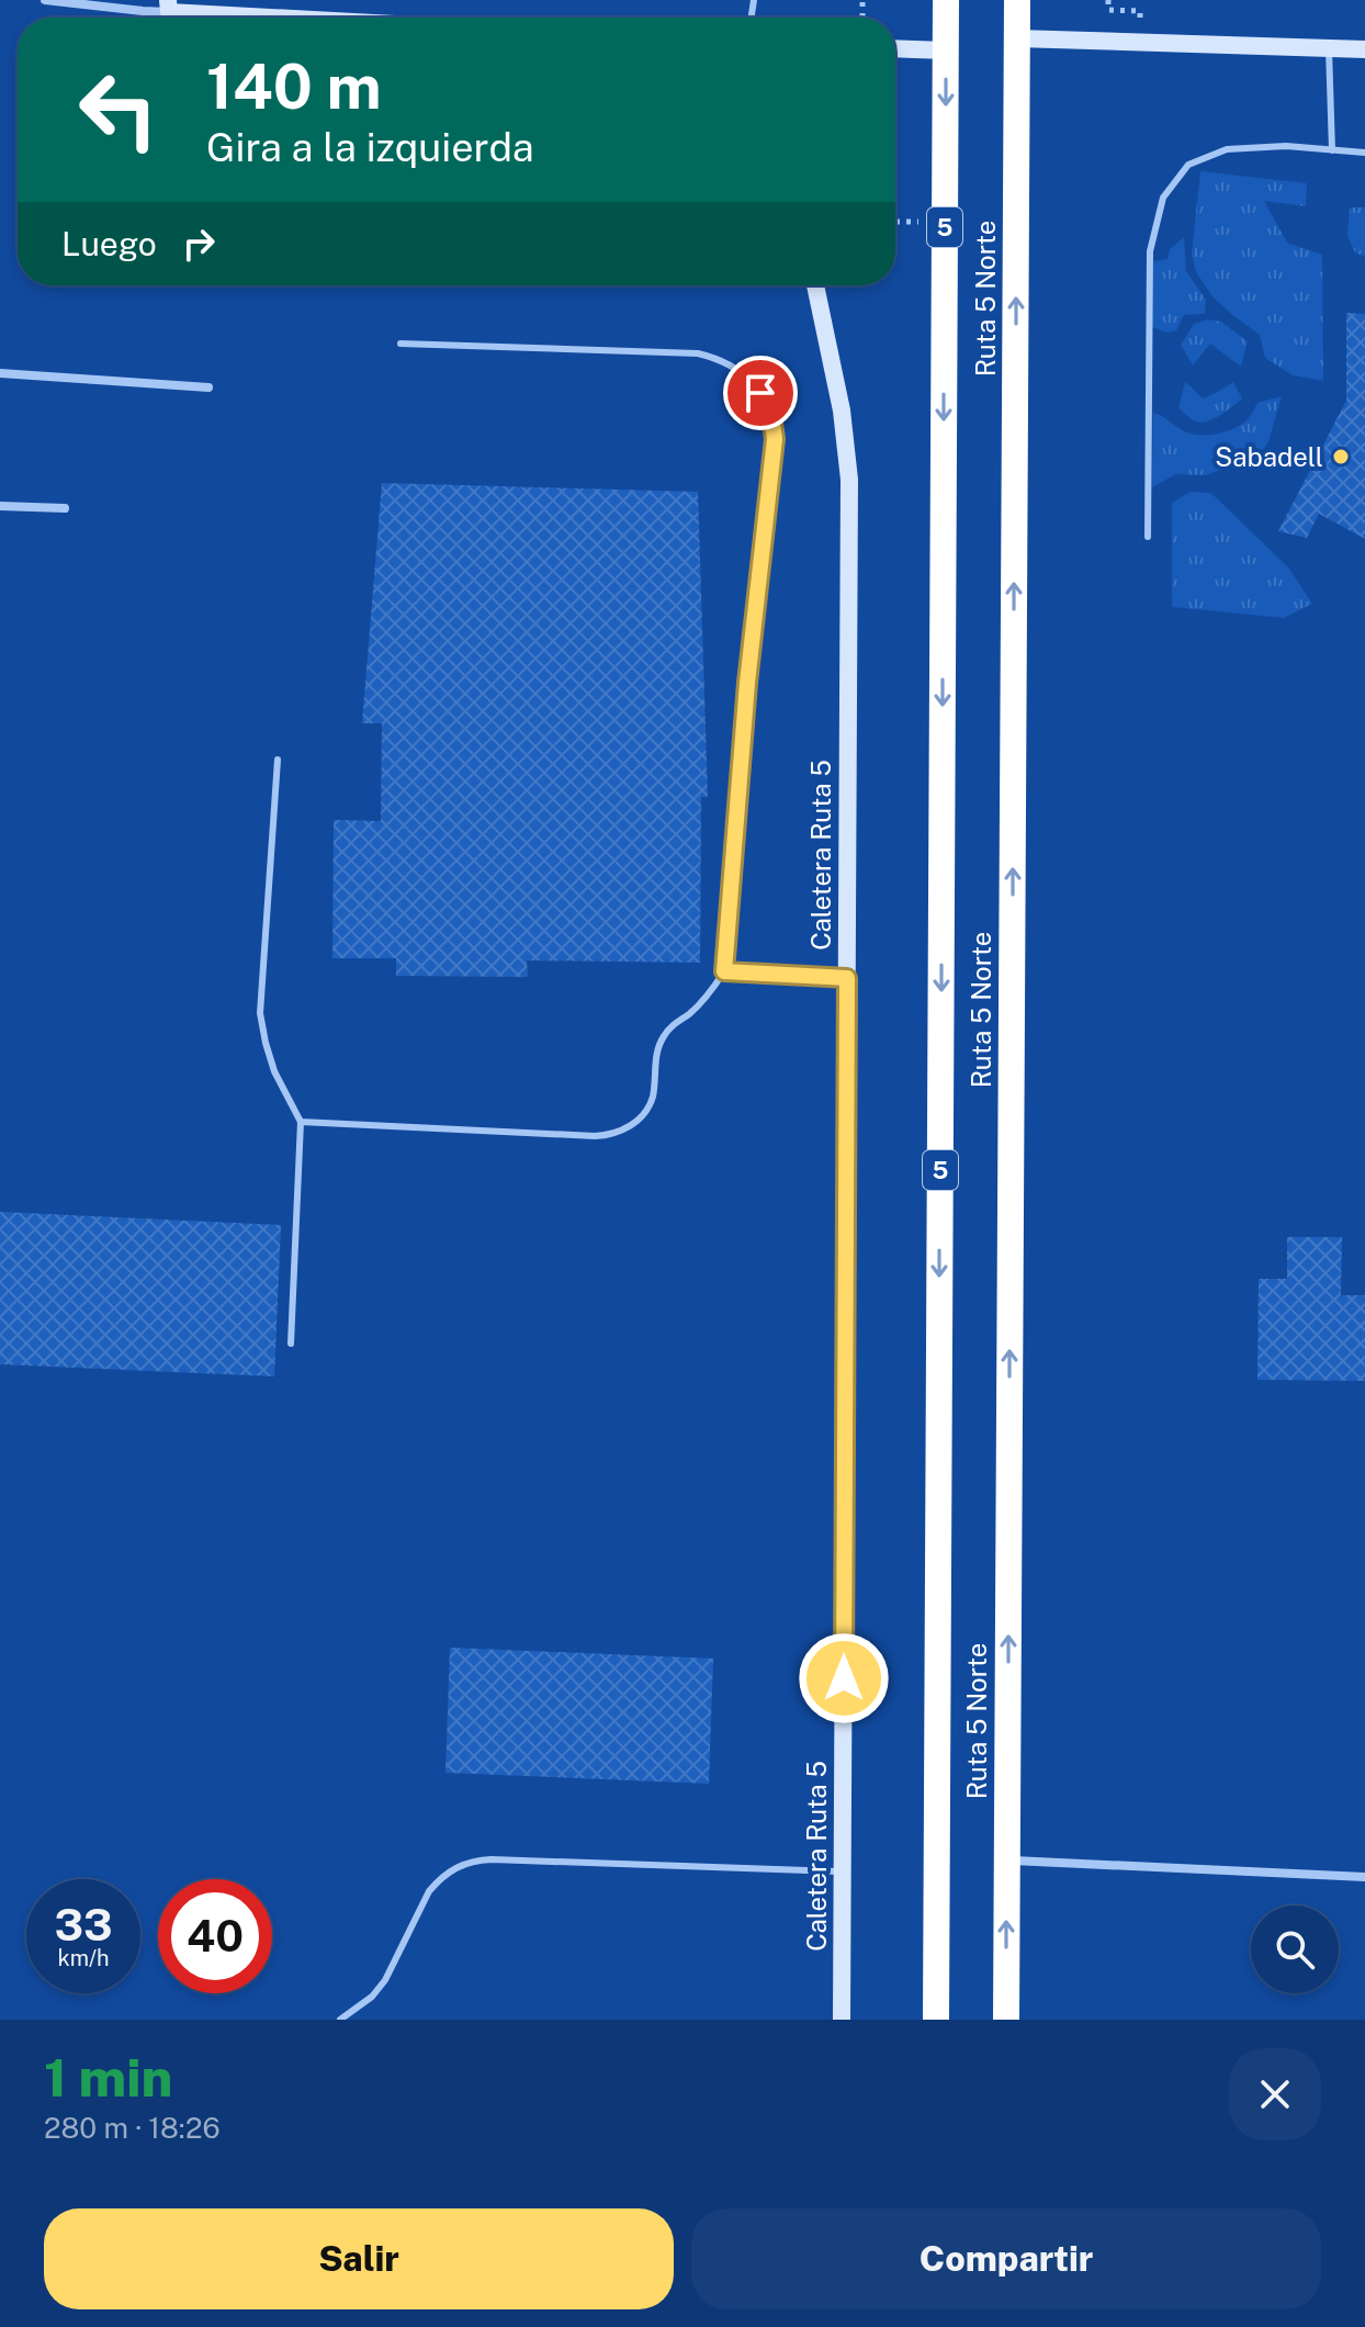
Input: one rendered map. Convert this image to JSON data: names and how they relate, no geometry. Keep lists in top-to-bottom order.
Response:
{
  "streets": {
    "highway": ["5", "Ruta 5 Norte"],
    "street": ["Caletera Ruta 5"]
  },
  "places": ["Sabadell"],
  "page": {
    "turn": ["140 m", "Gira a la izquierda"],
    "then": "Luego",
    "speed": "33 km/h",
    "limit": "40",
    "heading": ["1 min", "280 m · 18:26"],
    "buttons": ["Salir", "Compartir"]
  }
}
